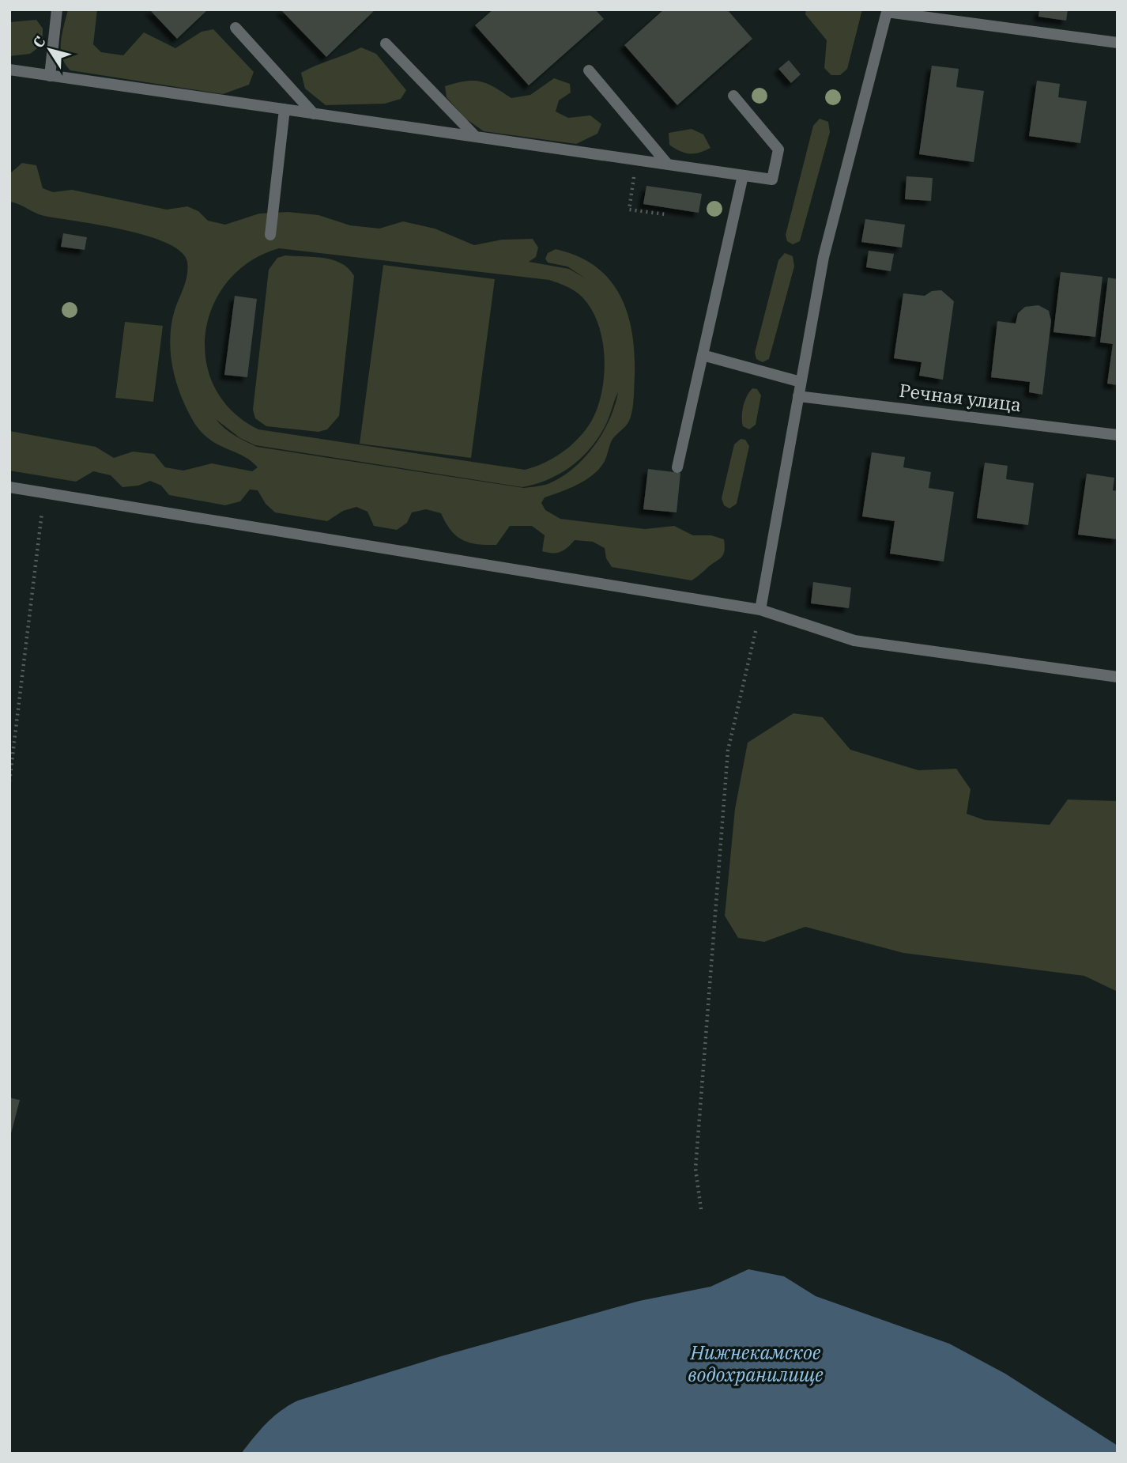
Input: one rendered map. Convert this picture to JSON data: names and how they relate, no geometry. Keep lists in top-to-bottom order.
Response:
{
  "streets": {
    "street": ["Речная улица"]
  },
  "water": ["Нижнекамское водохранилище"],
  "north": "top left"
}
